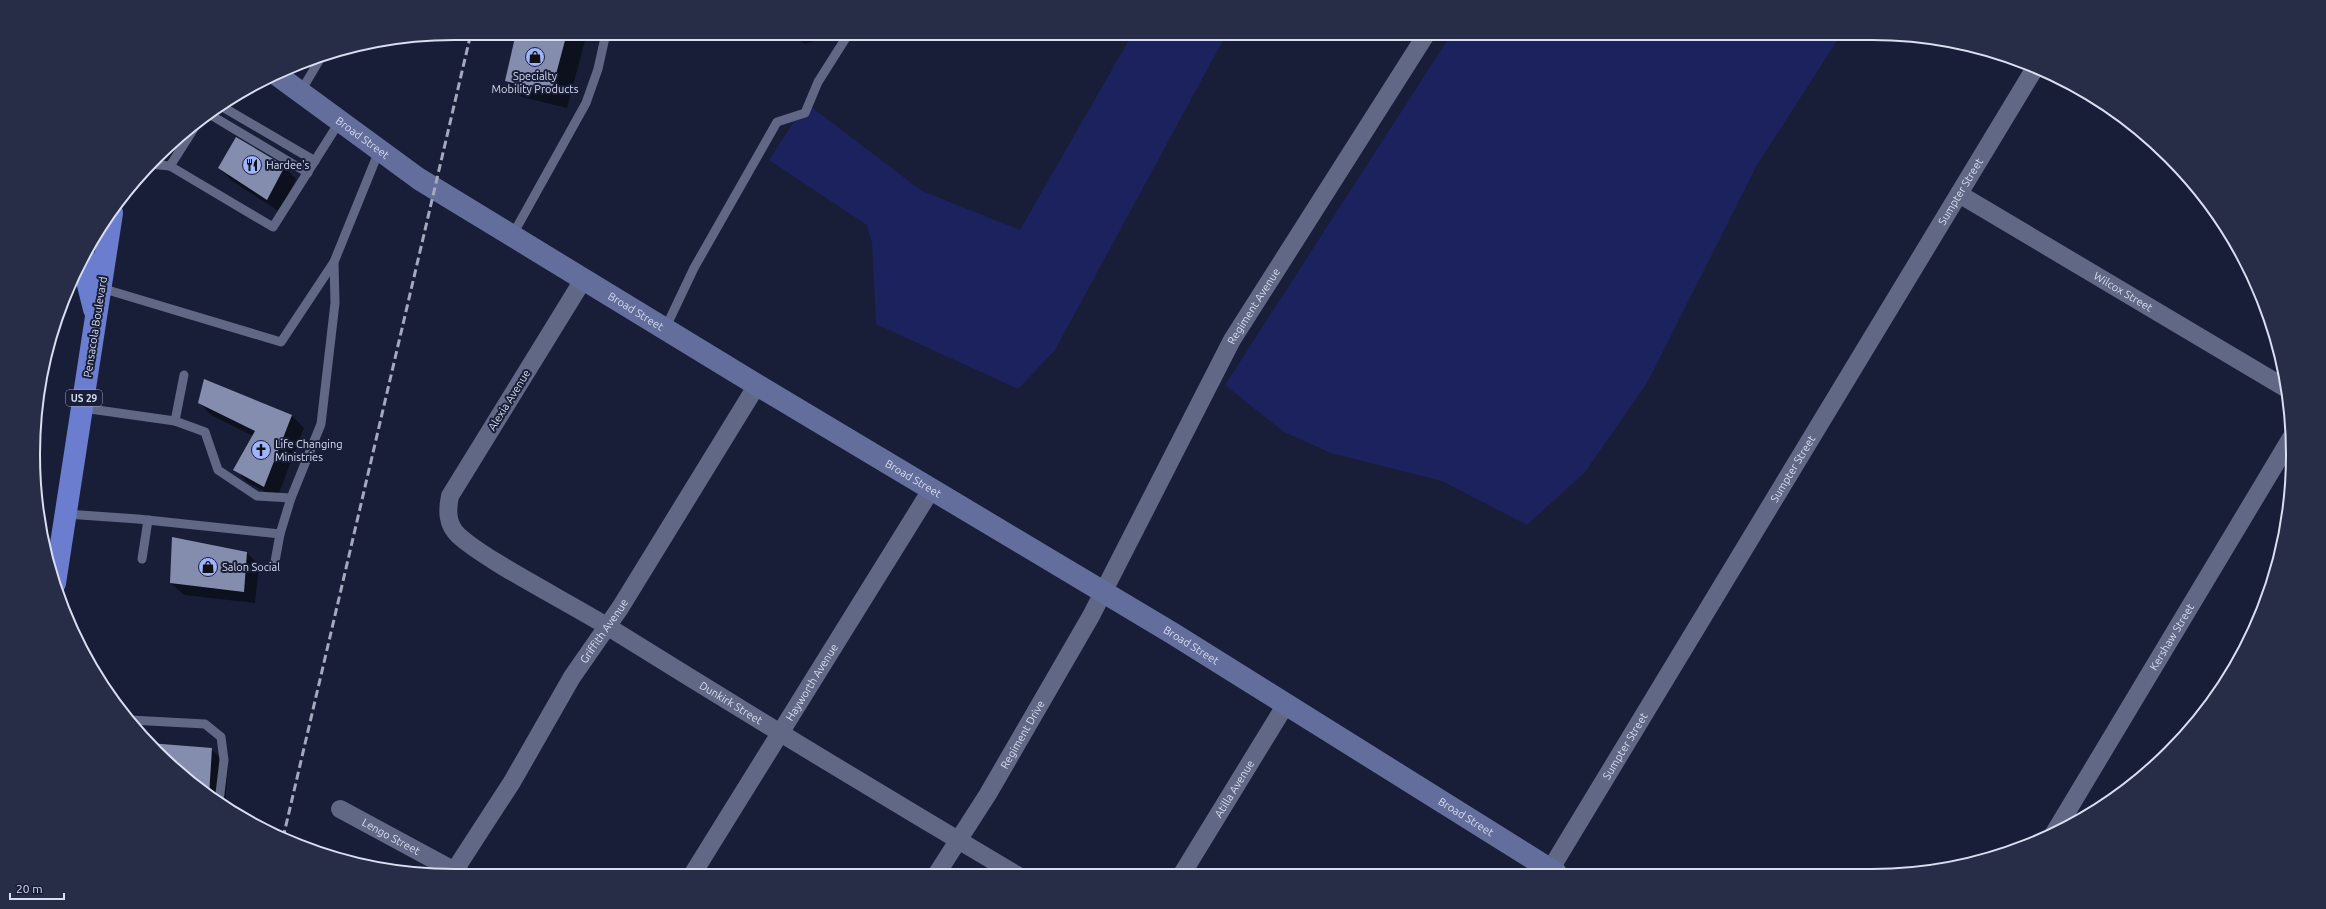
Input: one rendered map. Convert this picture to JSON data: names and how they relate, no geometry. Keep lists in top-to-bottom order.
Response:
{
  "streets": {
    "highway": ["Pensacola Boulevard", "US 29"],
    "street": [
      "Broad Street",
      "Sumpter Street",
      "Wilcox Street",
      "Regiment Avenue",
      "Alexia Avenue",
      "Griffith Avenue",
      "Kershaw Street",
      "Hayworth Avenue",
      "Dunkirk Street",
      "Regiment Drive",
      "Atilla Avenue",
      "Lengo Street"
    ]
  },
  "crossings": [
    ["Broad Street", "Regiment Avenue"],
    ["Broad Street", "Alexia Avenue"],
    ["Broad Street", "Griffith Avenue"],
    ["Broad Street", "Hayworth Avenue"],
    ["Broad Street", "Regiment Drive"],
    ["Broad Street", "Atilla Avenue"],
    ["Sumpter Street", "Wilcox Street"],
    ["Regiment Avenue", "Regiment Drive"],
    ["Alexia Avenue", "Dunkirk Street"],
    ["Griffith Avenue", "Dunkirk Street"],
    ["Hayworth Avenue", "Dunkirk Street"],
    ["Dunkirk Street", "Regiment Drive"]
  ],
  "places": {
    "shop": ["Specialty Mobility Products", "Salon Social"],
    "restaurant": ["Hardee's"],
    "church": ["Life Changing Ministries"]
  },
  "scale_bar": "20 m"
}
